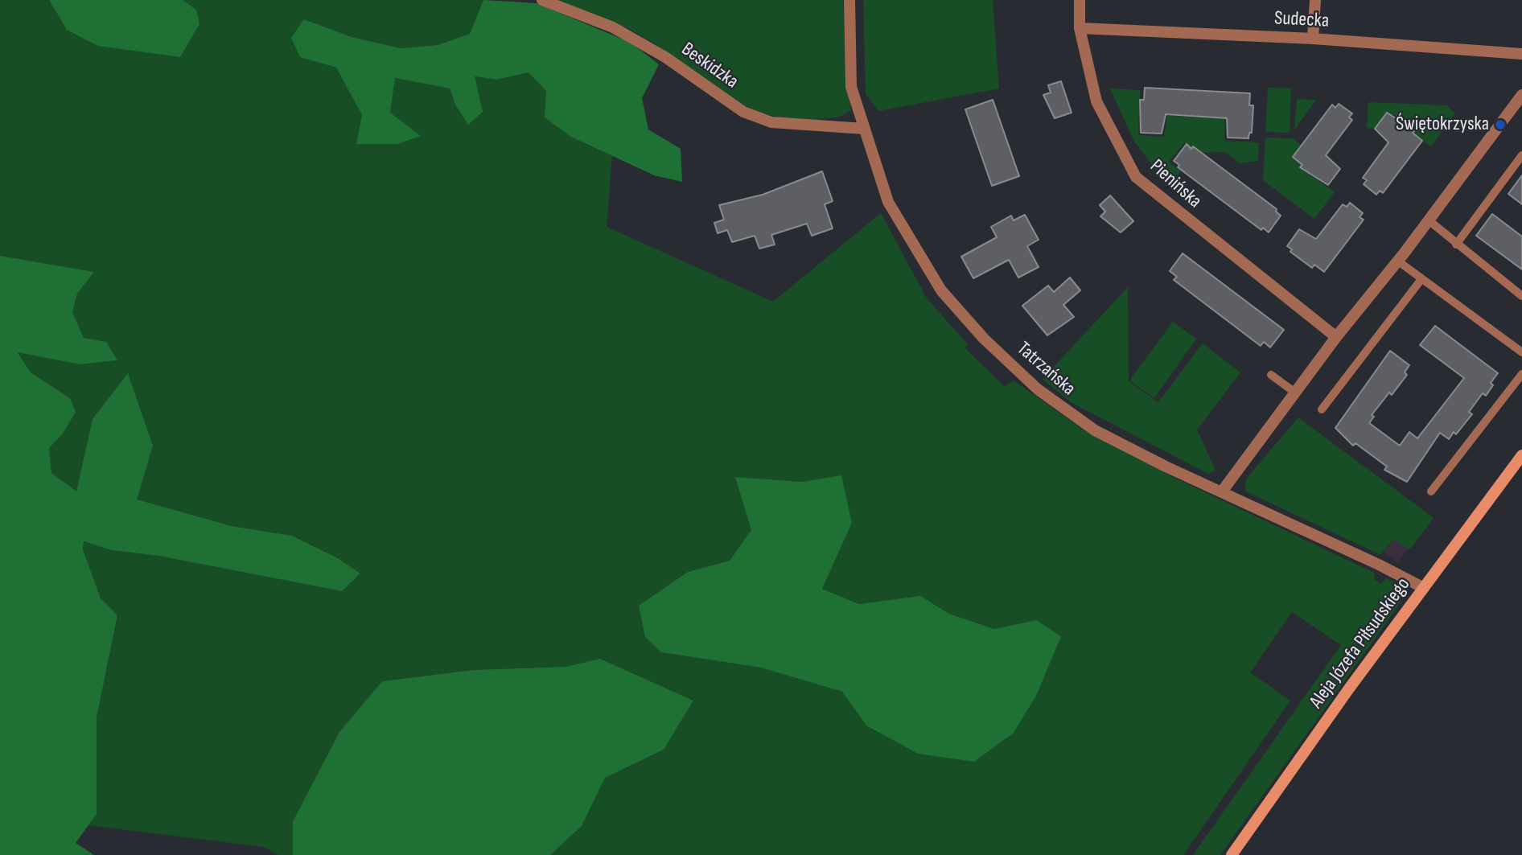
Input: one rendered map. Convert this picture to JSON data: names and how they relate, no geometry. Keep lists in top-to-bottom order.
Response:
{
  "streets": {
    "main road": ["Aleja Józefa Piłsudskiego"],
    "street": [
      "Sudecka",
      "Beskidzka",
      "Pienińska",
      "Tatrzańska"
    ]
  },
  "crossings": [
    ["Sudecka", "Pienińska"],
    ["Beskidzka", "Tatrzańska"],
    ["Tatrzańska", "Aleja Józefa Piłsudskiego"]
  ],
  "places": ["Świętokrzyska"]
}
